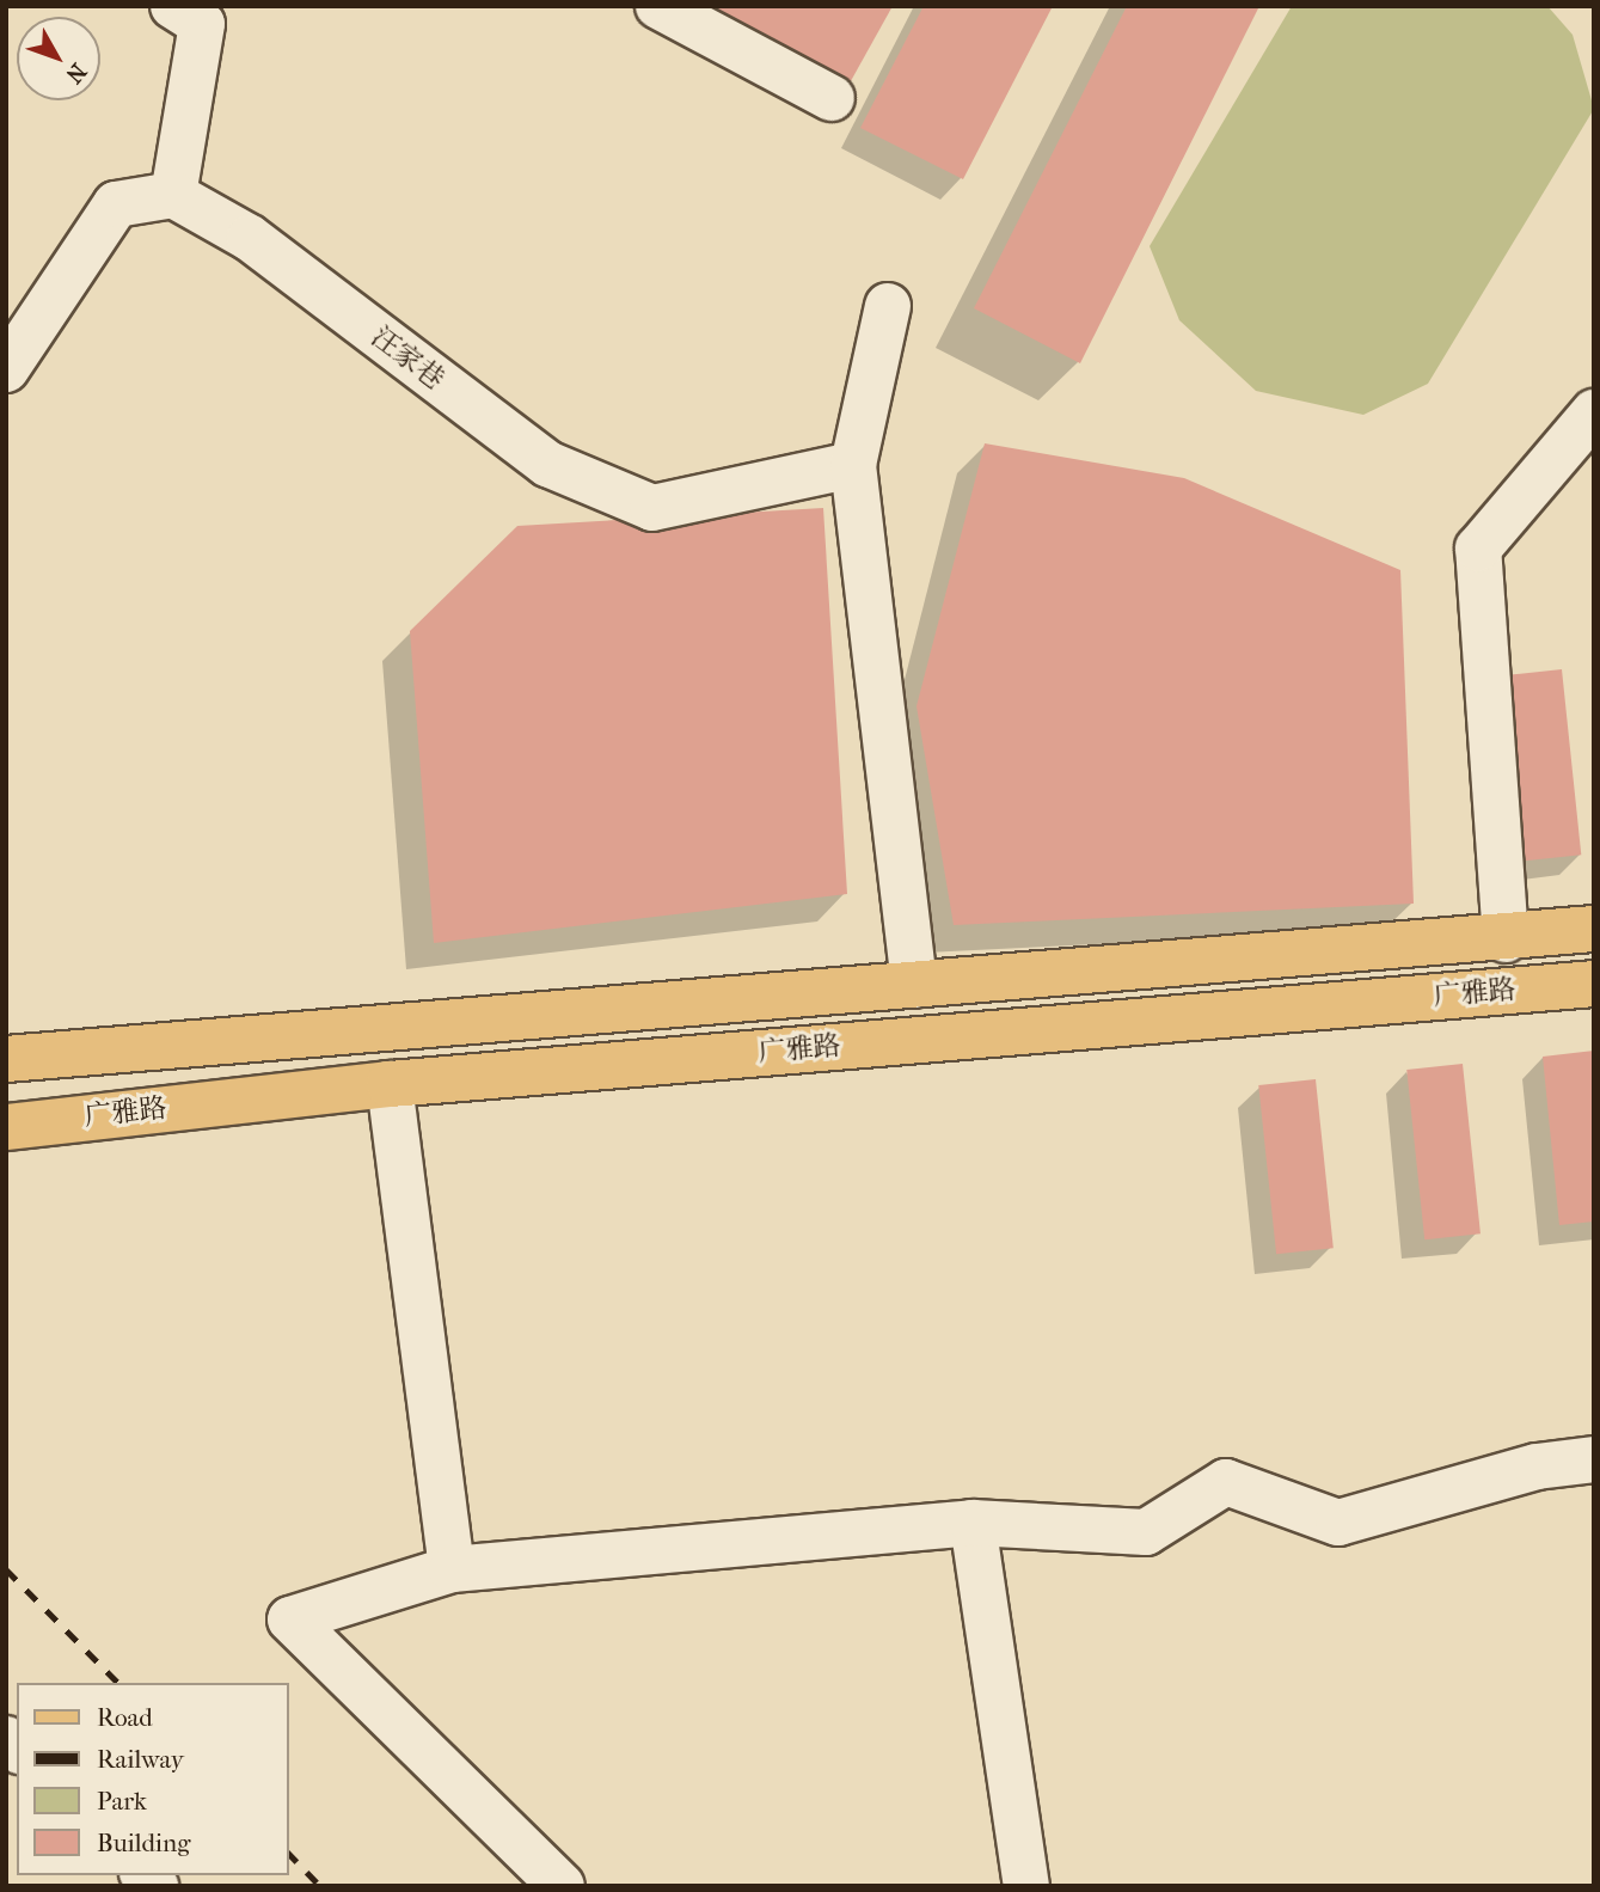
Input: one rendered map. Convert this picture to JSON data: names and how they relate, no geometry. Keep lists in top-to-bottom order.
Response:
{
  "streets": {
    "main road": ["广雅路"],
    "street": ["汪家巷"]
  },
  "legend": [
    "Road",
    "Railway",
    "Park",
    "Building"
  ],
  "north": "bottom right"
}
